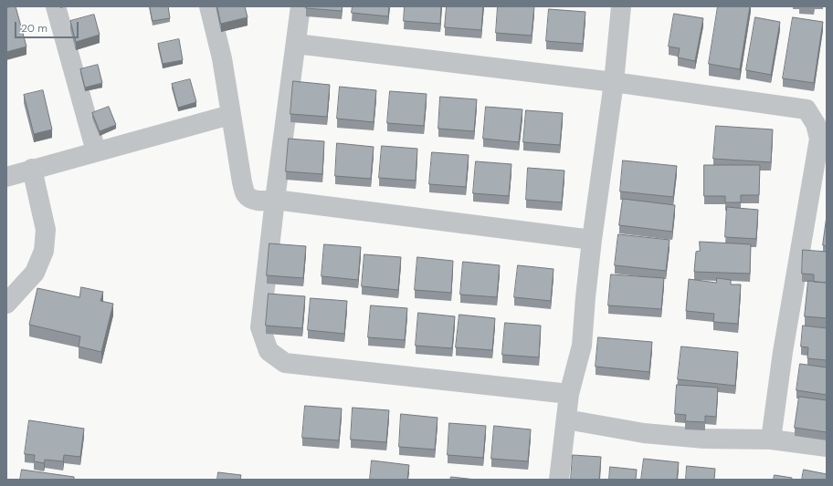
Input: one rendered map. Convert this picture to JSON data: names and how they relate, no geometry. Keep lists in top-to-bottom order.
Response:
{
  "scale_bar": "20 m"
}
